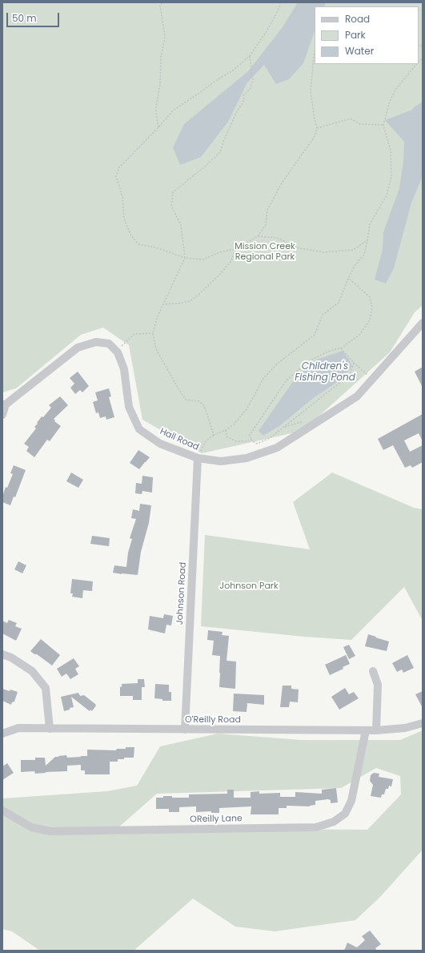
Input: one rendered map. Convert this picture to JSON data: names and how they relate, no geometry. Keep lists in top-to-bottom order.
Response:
{
  "streets": {
    "street": [
      "Hall Road",
      "Johnson Road",
      "O'Reilly Road",
      "OReilly Lane"
    ]
  },
  "crossings": [
    ["Hall Road", "Johnson Road"],
    ["Johnson Road", "O'Reilly Road"],
    ["O'Reilly Road", "OReilly Lane"]
  ],
  "water": ["Children's Fishing Pond"],
  "parks": ["Mission Creek Regional Park", "Johnson Park"],
  "legend": ["Road", "Park", "Water"],
  "scale_bar": "50 m"
}
